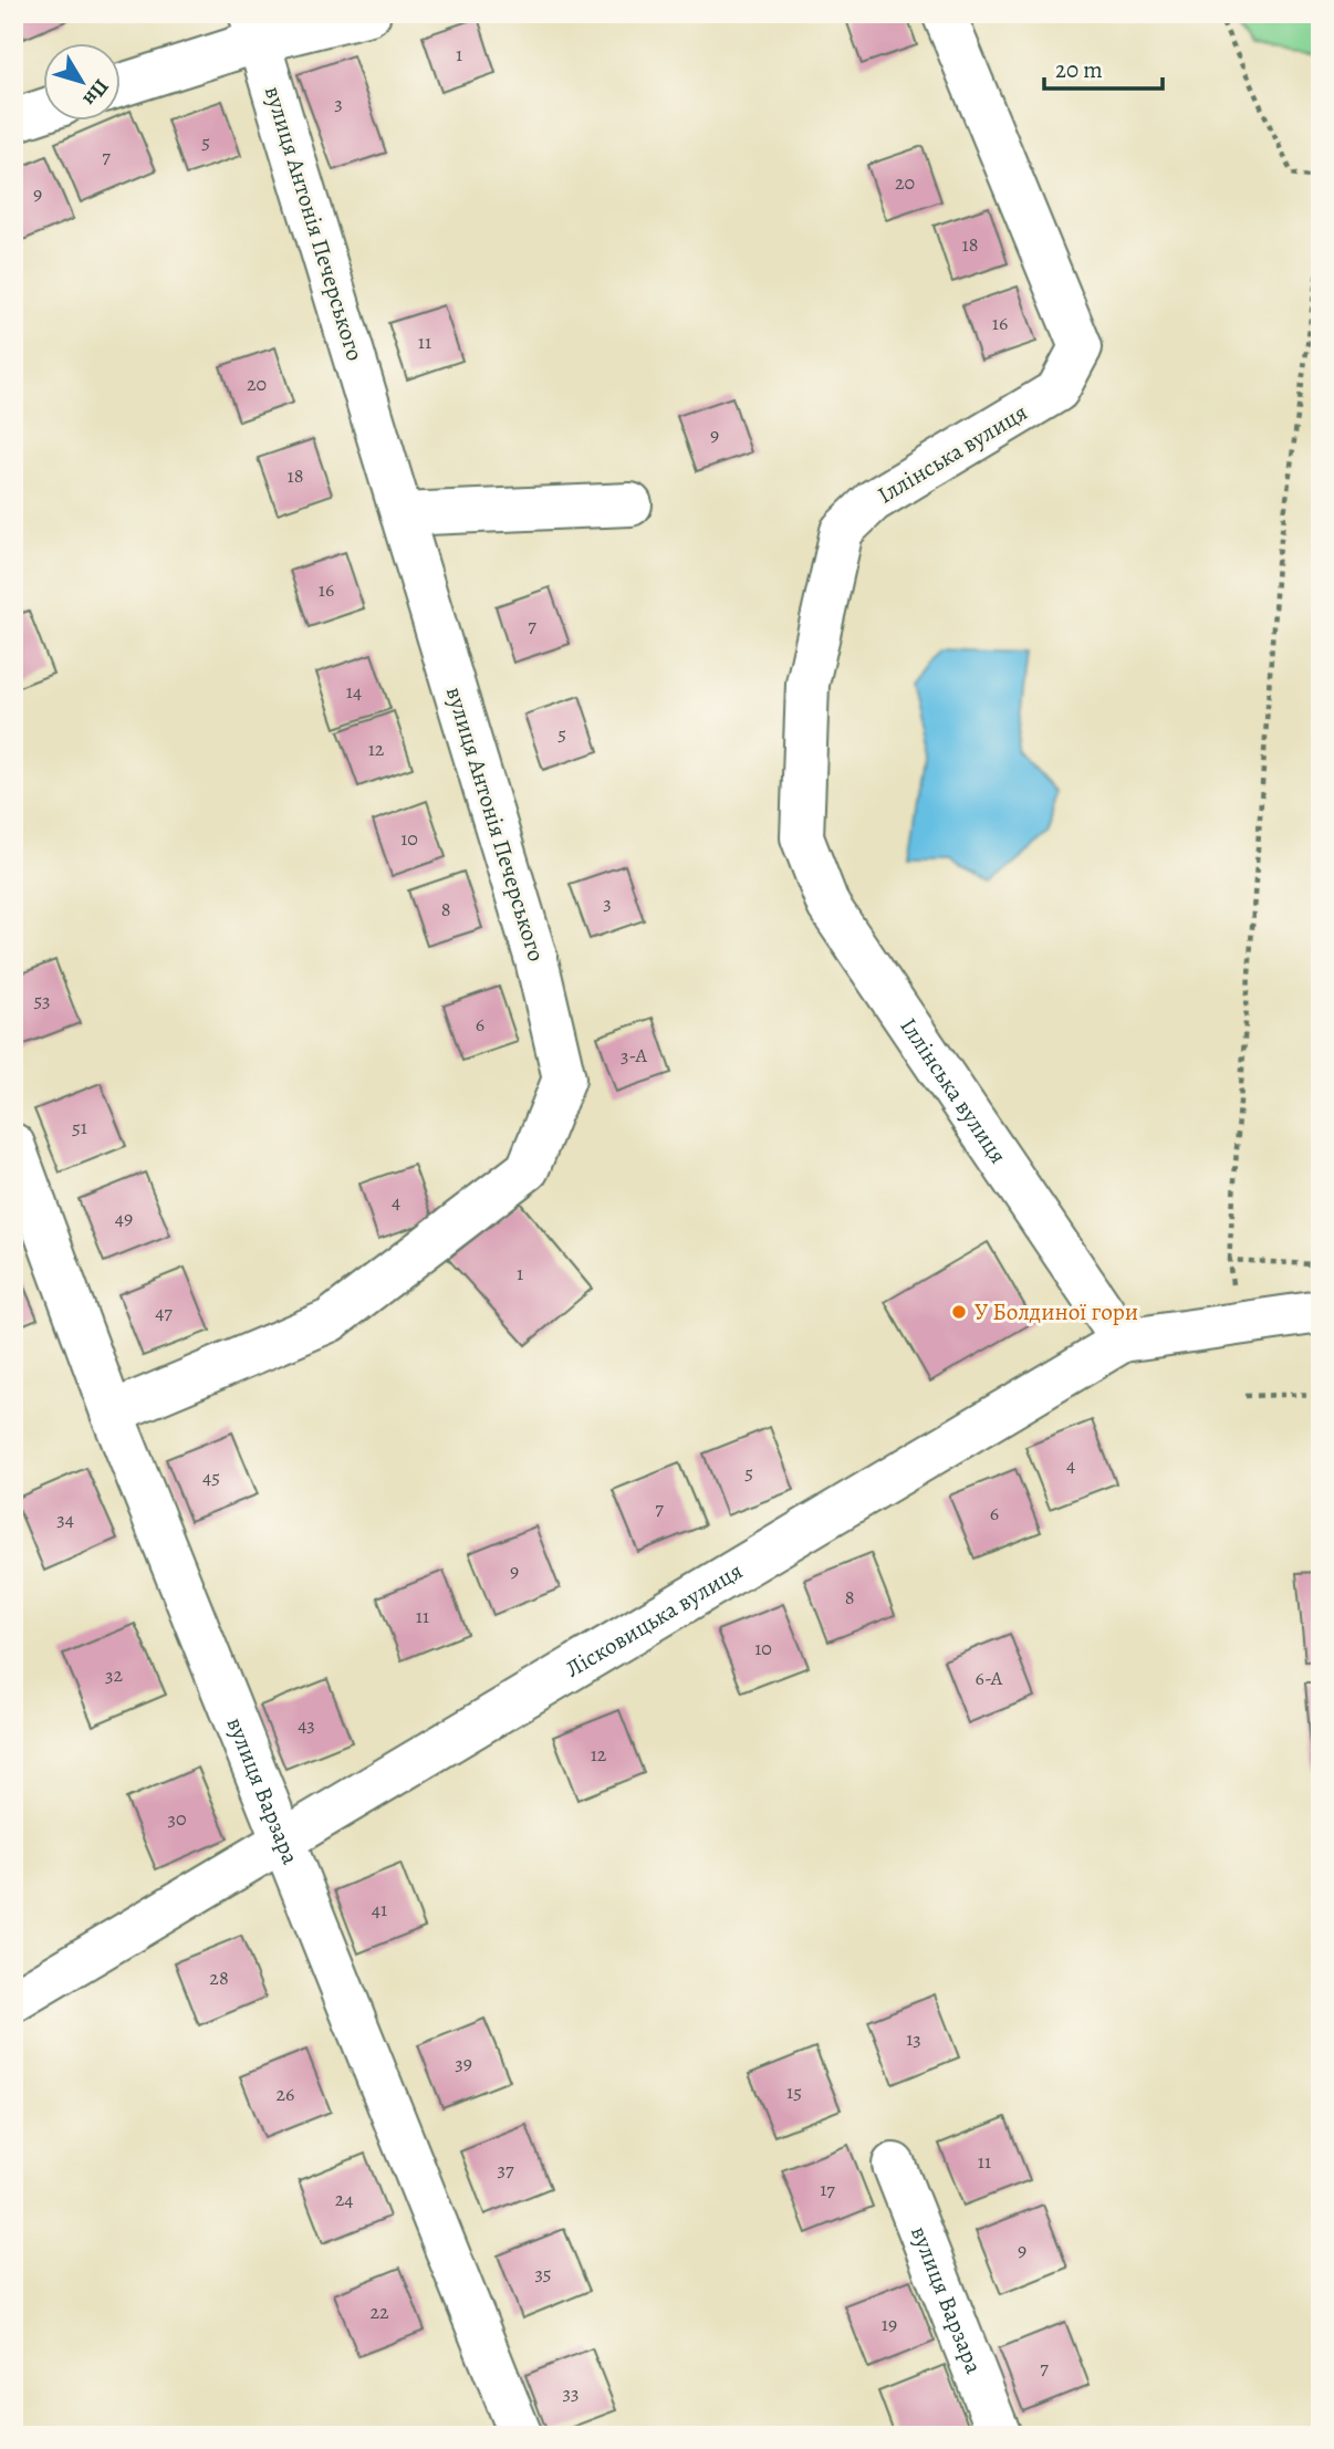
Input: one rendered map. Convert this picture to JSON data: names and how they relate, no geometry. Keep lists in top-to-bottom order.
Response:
{
  "streets": {
    "street": [
      "вулиця Антонія Печерського",
      "Іллінська вулиця",
      "Лісковицька вулиця",
      "вулиця Варзара"
    ]
  },
  "crossings": [
    ["вулиця Антонія Печерського", "вулиця Варзара"],
    ["Іллінська вулиця", "Лісковицька вулиця"],
    ["Лісковицька вулиця", "вулиця Варзара"]
  ],
  "places": ["У Болдиної гори"],
  "house_numbers": [
    "1",
    "3",
    "5",
    "7",
    "20",
    "9",
    "18",
    "16",
    "11",
    "20",
    "9",
    "18",
    "16",
    "7",
    "14",
    "5",
    "12",
    "10",
    "3",
    "8",
    "53",
    "6",
    "3-А",
    "51",
    "4",
    "49",
    "1",
    "47",
    "4",
    "5",
    "45",
    "7",
    "6",
    "34",
    "9",
    "8",
    "11",
    "10",
    "32",
    "6-А",
    "43",
    "12",
    "30",
    "41",
    "28",
    "13",
    "39",
    "15",
    "26",
    "11",
    "37",
    "17",
    "24",
    "9",
    "35",
    "22",
    "19",
    "7",
    "33"
  ],
  "scale_bar": "20 m",
  "north": "bottom right"
}
